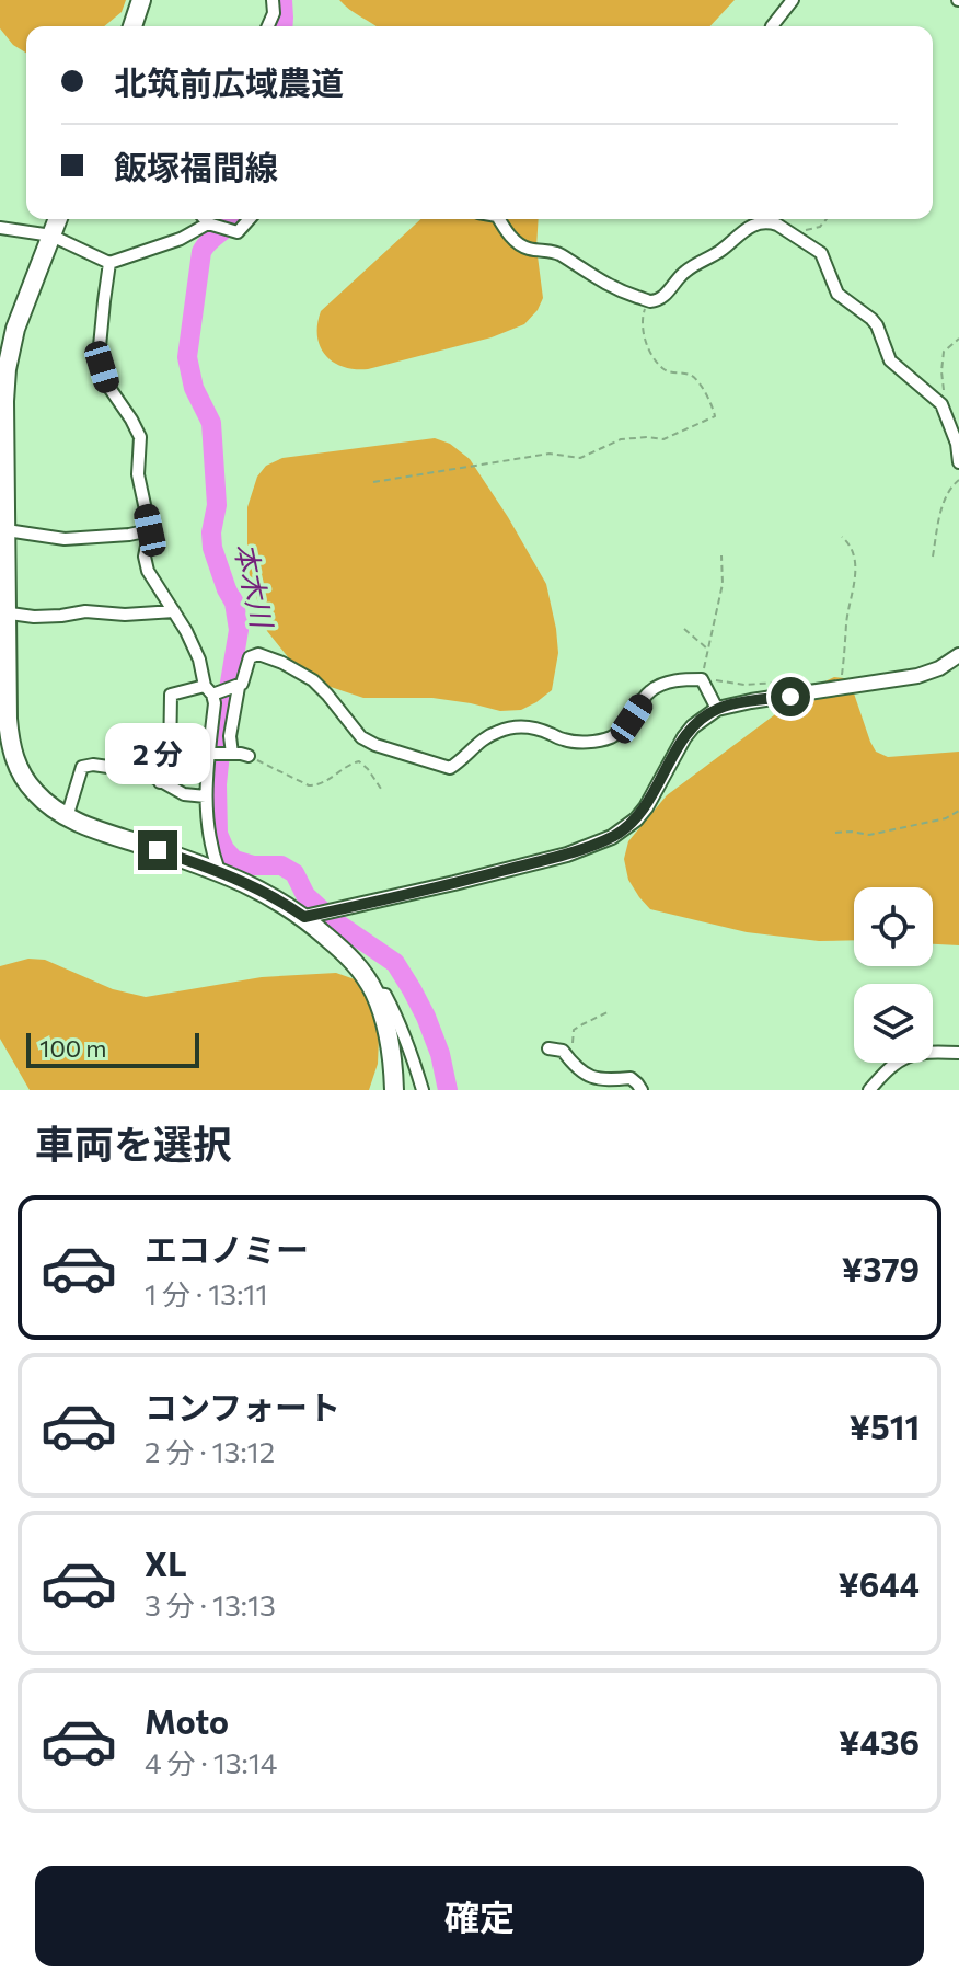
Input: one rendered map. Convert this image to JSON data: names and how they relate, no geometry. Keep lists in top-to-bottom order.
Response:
{
  "water": ["本木川"],
  "scale_bar": "100 m",
  "page": {
    "banner": ["北筑前広域農道", "飯塚福間線"],
    "bubble": "2 分",
    "scale": "100 m",
    "heading": "車両を選択",
    "list": [
      {
        "name": "エコノミー",
        "note": "1 分 · 13:11",
        "value": "¥379"
      },
      {
        "name": "コンフォート",
        "note": "2 分 · 13:12",
        "value": "¥511"
      },
      {
        "name": "XL",
        "note": "3 分 · 13:13",
        "value": "¥644"
      },
      {
        "name": "Moto",
        "note": "4 分 · 13:14",
        "value": "¥436"
      }
    ],
    "buttons": "確定"
  }
}
